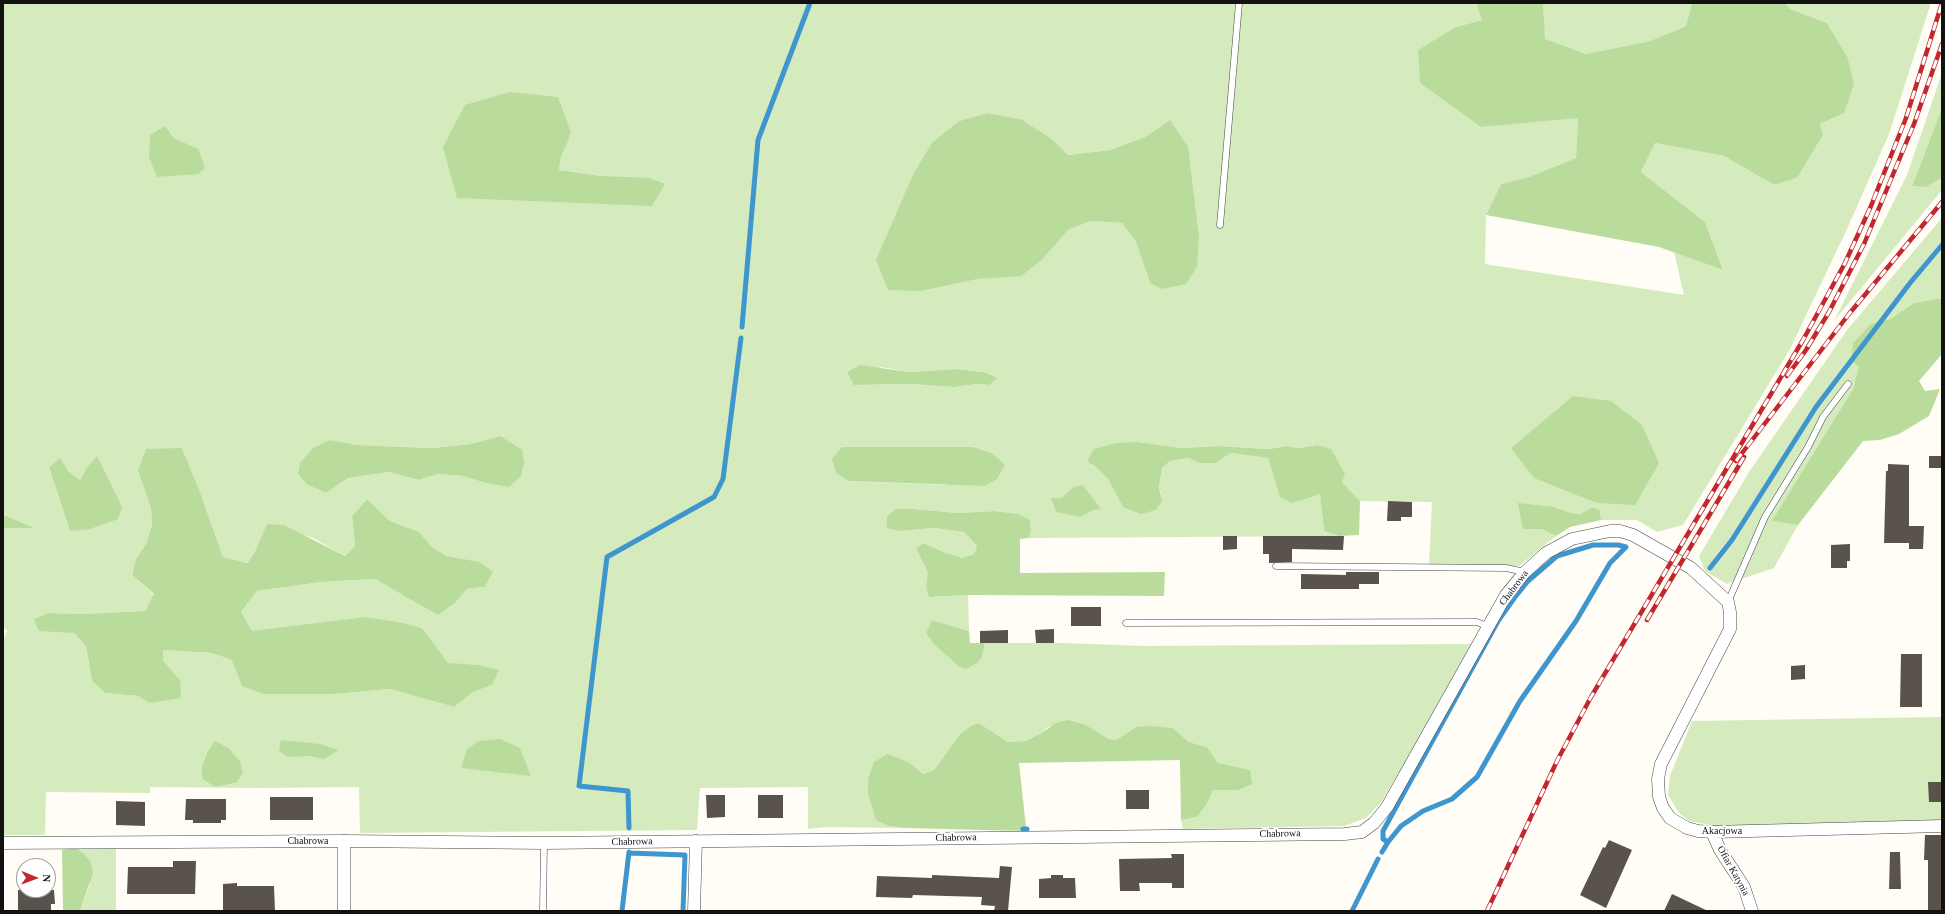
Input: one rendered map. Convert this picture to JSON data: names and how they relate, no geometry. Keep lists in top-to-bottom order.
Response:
{
  "streets": {
    "street": ["Chabrowa", "Akacjowa", "Ofiar Katynia"]
  },
  "crossings": [
    ["Chabrowa", "Akacjowa"],
    ["Akacjowa", "Ofiar Katynia"]
  ],
  "north": "right"
}
